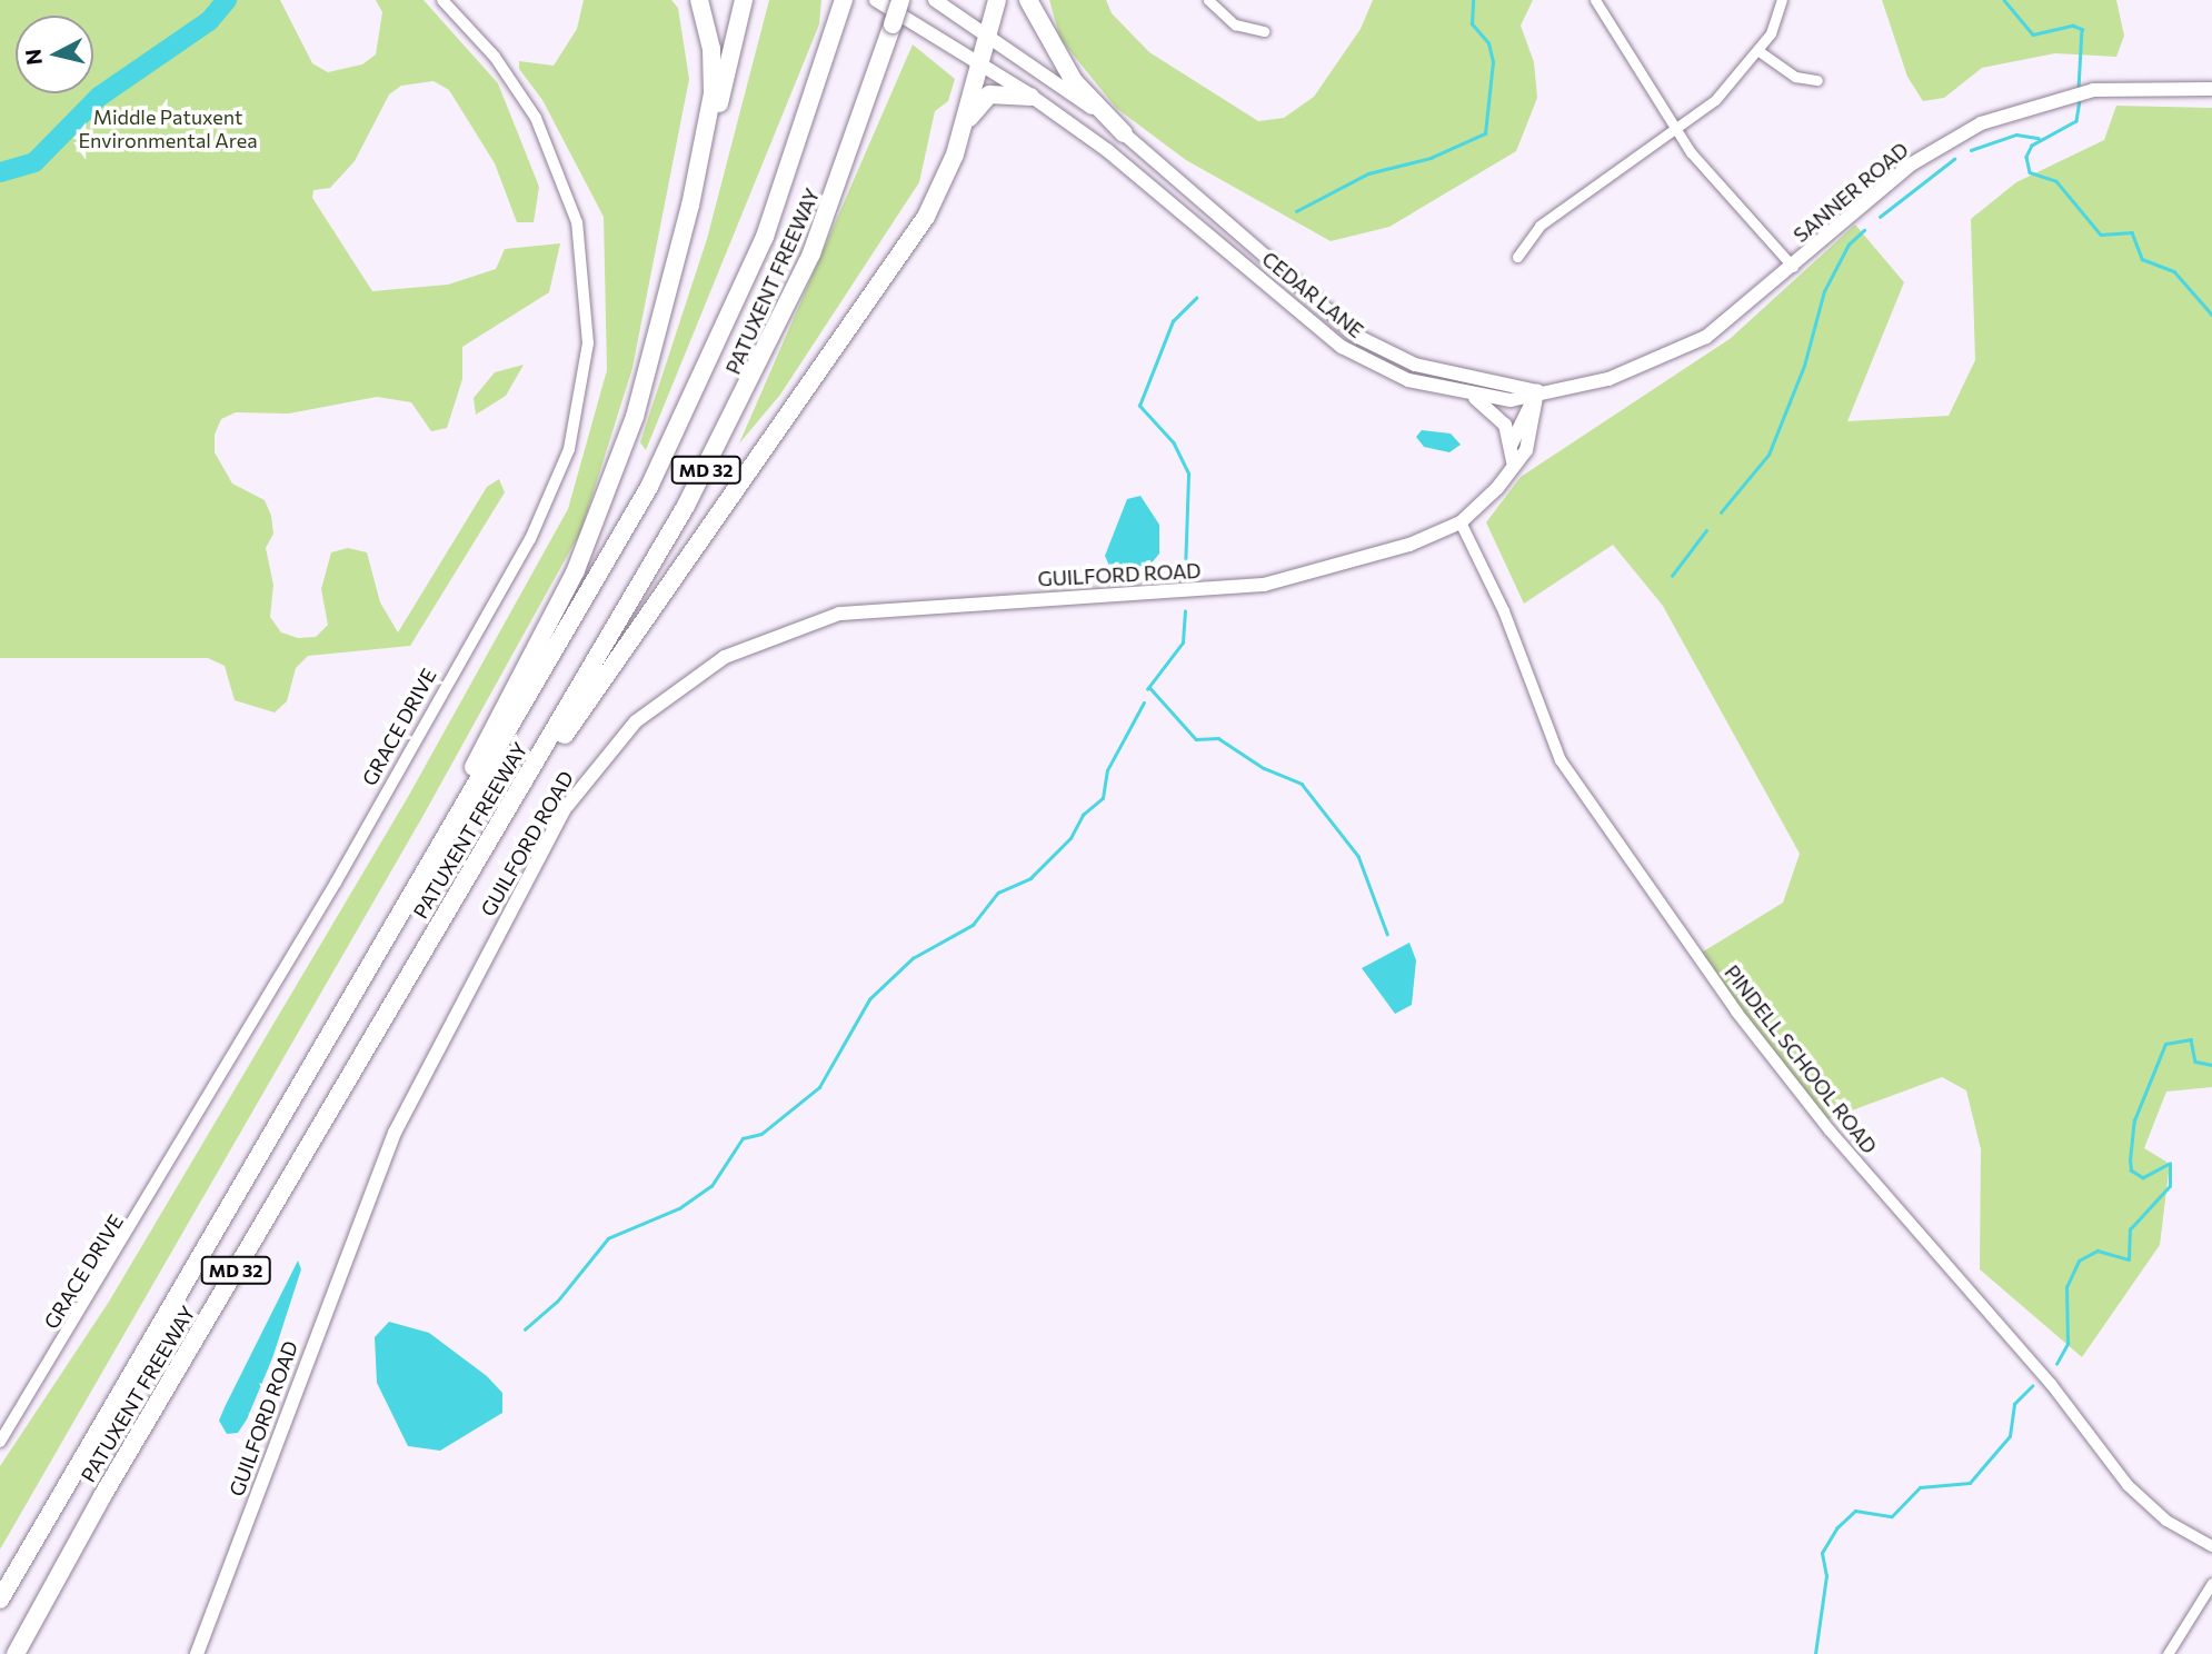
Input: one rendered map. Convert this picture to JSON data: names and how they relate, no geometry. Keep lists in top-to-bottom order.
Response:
{
  "streets": {
    "highway": ["PATUXENT FREEWAY", "MD 32"],
    "main road": ["SANNER ROAD", "CEDAR LANE", "GUILFORD ROAD"],
    "street": ["GRACE DRIVE", "PINDELL SCHOOL ROAD"]
  },
  "crossings": [
    ["SANNER ROAD", "CEDAR LANE"],
    ["SANNER ROAD", "GUILFORD ROAD"],
    ["CEDAR LANE", "GUILFORD ROAD"],
    ["GUILFORD ROAD", "PINDELL SCHOOL ROAD"]
  ],
  "parks": ["Middle Patuxent Environmental Area"],
  "north": "left"
}
